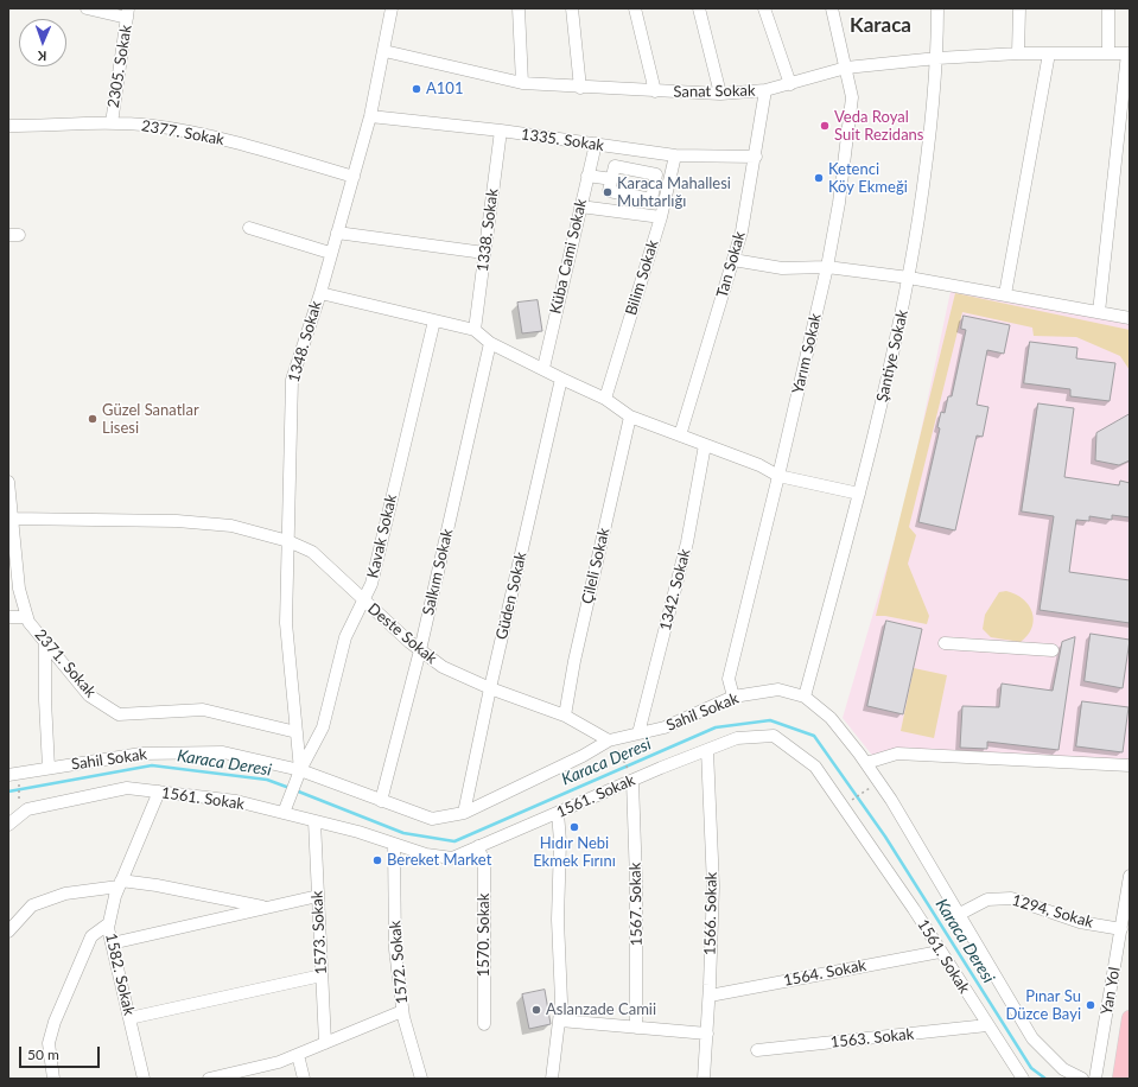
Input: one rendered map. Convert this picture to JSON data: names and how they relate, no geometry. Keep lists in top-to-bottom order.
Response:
{
  "streets": {
    "street": [
      "2305. Sokak",
      "Sanat Sokak",
      "2377. Sokak",
      "1335. Sokak",
      "1338. Sokak",
      "Küba Cami Sokak",
      "Tan Sokak",
      "Bilim Sokak",
      "1348. Sokak",
      "Yarım Sokak",
      "Şantiye Sokak",
      "Kavak Sokak",
      "Çileli Sokak",
      "Salkım Sokak",
      "1342. Sokak",
      "Güden Sokak",
      "Deste Sokak",
      "2371. Sokak",
      "Sahil Sokak",
      "1561. Sokak",
      "1567. Sokak",
      "1294, Sokak",
      "1566. Sokak",
      "1573. Sokak",
      "1570. Sokak",
      "1572. Sokak",
      "1564. Sokak",
      "1582. Sokak",
      "Yan Yol",
      "1563. Sokak"
    ]
  },
  "crossings": [
    ["2305. Sokak", "2377. Sokak"],
    ["Sanat Sokak", "Tan Sokak"],
    ["Sanat Sokak", "1348. Sokak"],
    ["Sanat Sokak", "Yarım Sokak"],
    ["Sanat Sokak", "Şantiye Sokak"],
    ["2377. Sokak", "1348. Sokak"],
    ["1335. Sokak", "1338. Sokak"],
    ["1335. Sokak", "Küba Cami Sokak"],
    ["1335. Sokak", "Tan Sokak"],
    ["1335. Sokak", "Bilim Sokak"],
    ["1335. Sokak", "1348. Sokak"],
    ["1348. Sokak", "Kavak Sokak"],
    ["1348. Sokak", "Deste Sokak"],
    ["1348. Sokak", "2371. Sokak"],
    ["1348. Sokak", "Sahil Sokak"],
    ["Yarım Sokak", "Sahil Sokak"],
    ["Şantiye Sokak", "Sahil Sokak"],
    ["Kavak Sokak", "Deste Sokak"],
    ["Kavak Sokak", "Sahil Sokak"],
    ["Çileli Sokak", "Deste Sokak"],
    ["Salkım Sokak", "Deste Sokak"],
    ["Salkım Sokak", "Sahil Sokak"],
    ["1342. Sokak", "Sahil Sokak"],
    ["Güden Sokak", "Deste Sokak"],
    ["Güden Sokak", "Sahil Sokak"],
    ["Deste Sokak", "2371. Sokak"],
    ["Deste Sokak", "Sahil Sokak"],
    ["Sahil Sokak", "1294, Sokak"],
    ["1561. Sokak", "1567. Sokak"],
    ["1561. Sokak", "1566. Sokak"],
    ["1561. Sokak", "1573. Sokak"],
    ["1561. Sokak", "1570. Sokak"],
    ["1561. Sokak", "1572. Sokak"],
    ["1561. Sokak", "1564. Sokak"],
    ["1561. Sokak", "1582. Sokak"],
    ["1561. Sokak", "1563. Sokak"],
    ["1294, Sokak", "Yan Yol"],
    ["1566. Sokak", "1564. Sokak"]
  ],
  "districts": ["Karaca"],
  "water": ["Karaca Deresi"],
  "places": [
    "A101",
    "Veda Royal Suit Rezidans",
    "Ketenci Köy Ekmeği",
    "Karaca Mahallesi Muhtarlığı",
    "Güzel Sanatlar Lisesi",
    "Hıdır Nebi Ekmek Fırını",
    "Bereket Market",
    "Pınar Su Düzce Bayi",
    "Aslanzade Camii"
  ],
  "scale_bar": "50 m",
  "north": "bottom"
}
